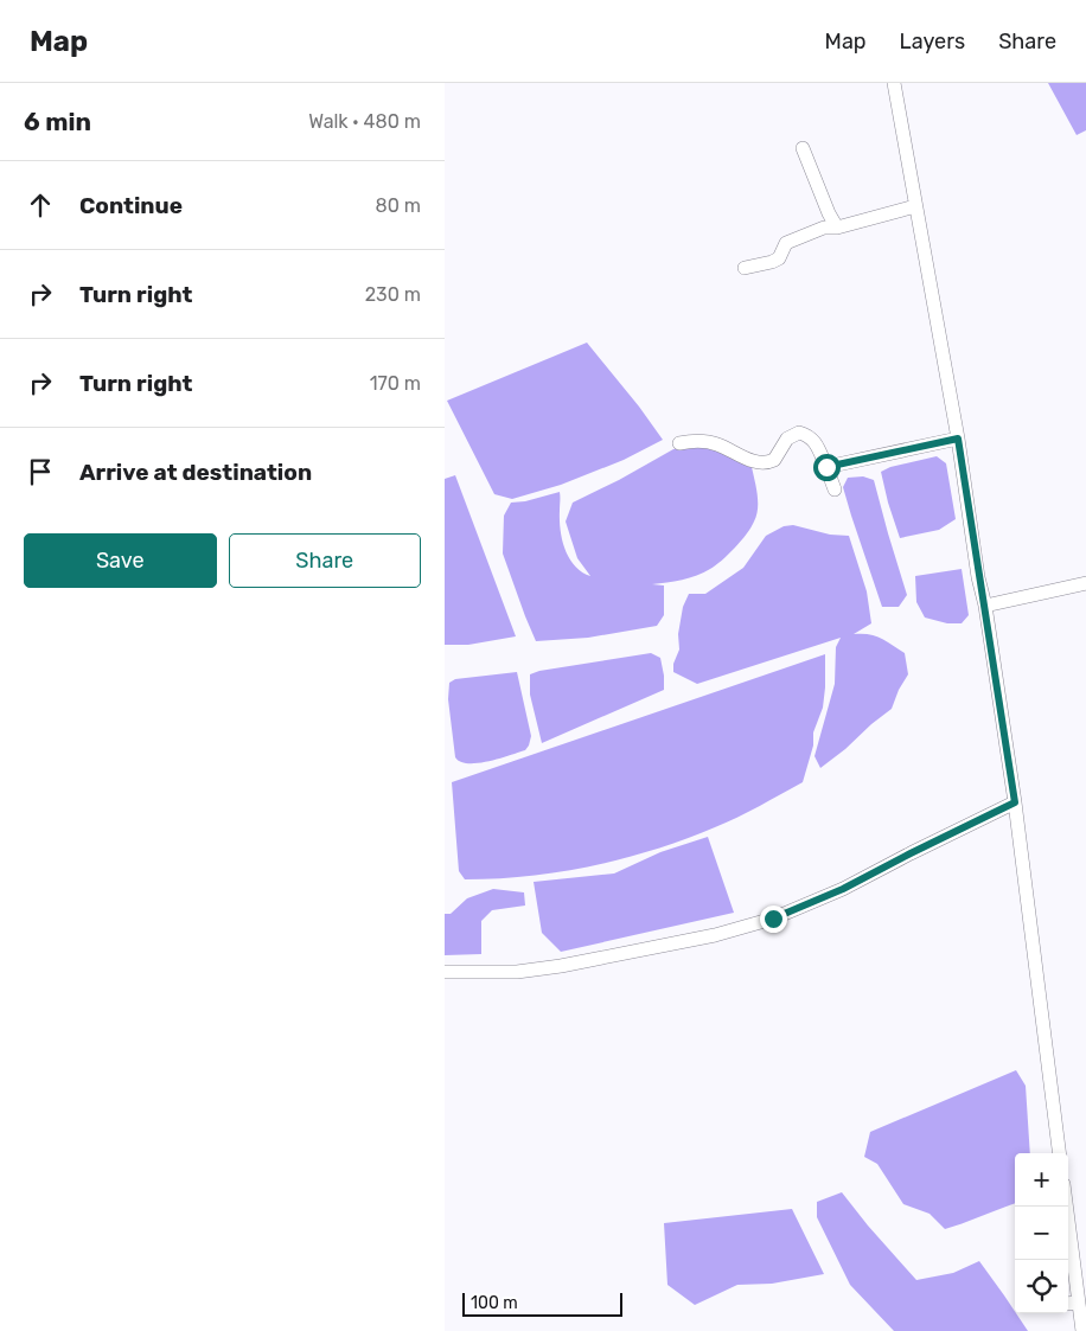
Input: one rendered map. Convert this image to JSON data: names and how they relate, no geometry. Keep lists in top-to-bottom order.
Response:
{
  "scale_bar": "100 m",
  "page": {
    "header": "Map",
    "nav": ["Map", "Layers", "Share"],
    "heading": ["6 min", "Walk · 480 m"],
    "list": [
      ["Continue", "80 m"],
      ["Turn right", "230 m"],
      ["Turn right", "170 m"],
      "Arrive at destination"
    ],
    "buttons": ["Save", "Share"],
    "map_buttons": ["+", "−"],
    "scale": "100 m"
  }
}
